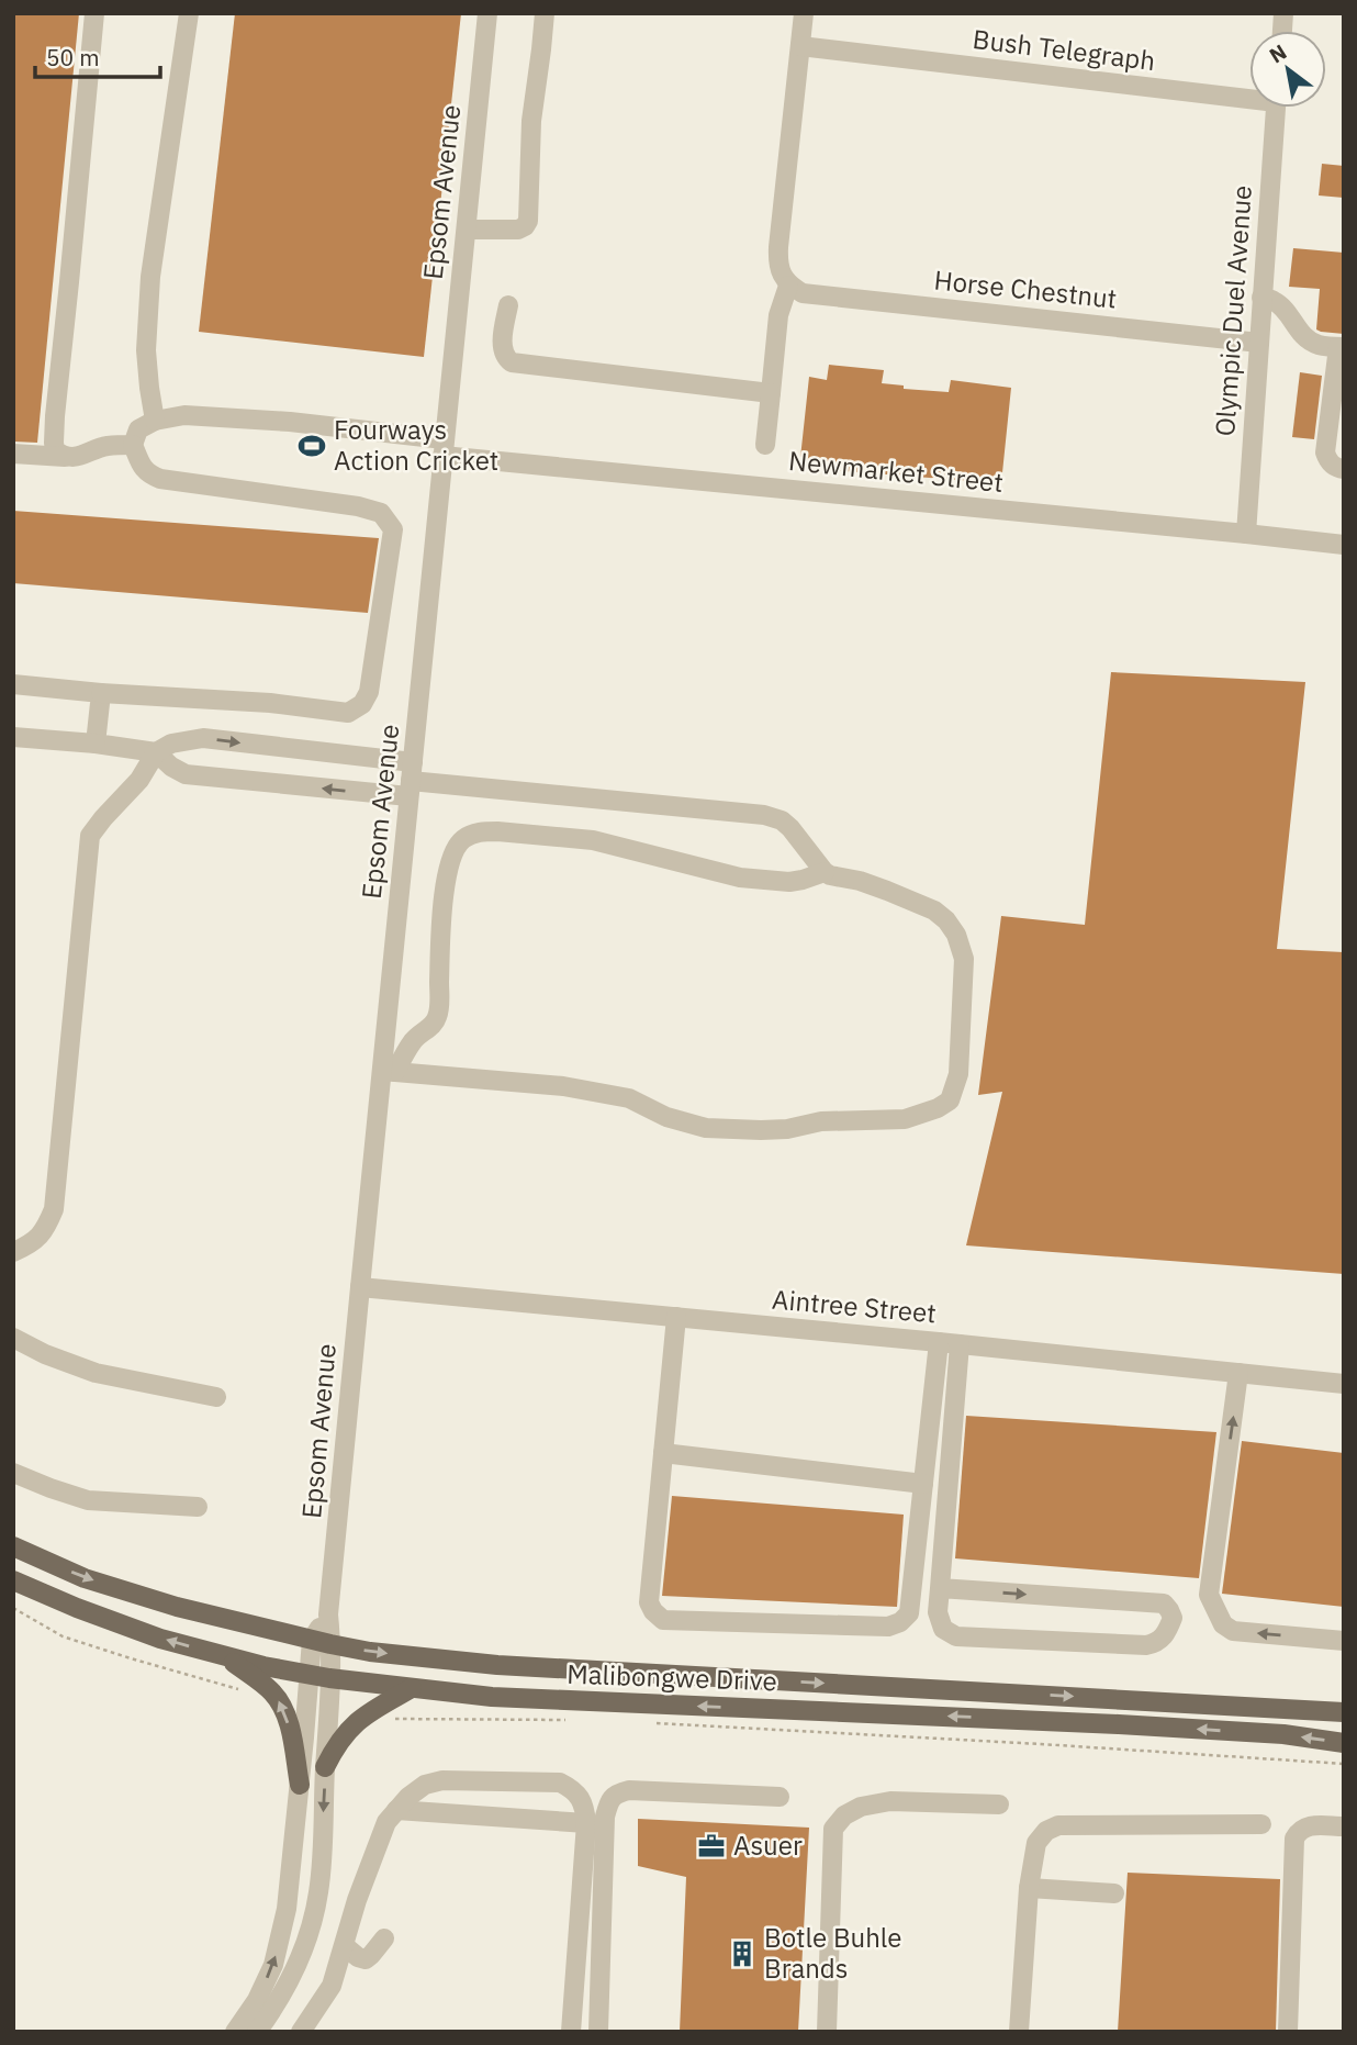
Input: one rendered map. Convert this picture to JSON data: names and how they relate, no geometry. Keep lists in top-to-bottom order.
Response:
{
  "streets": {
    "main road": ["Malibongwe Drive"],
    "street": [
      "Bush Telegraph",
      "Epsom Avenue",
      "Horse Chestnut",
      "Olympic Duel Avenue",
      "Newmarket Street",
      "Aintree Street"
    ]
  },
  "crossings": [
    ["Epsom Avenue", "Newmarket Street"],
    ["Epsom Avenue", "Aintree Street"],
    ["Epsom Avenue", "Malibongwe Drive"],
    ["Horse Chestnut", "Olympic Duel Avenue"],
    ["Olympic Duel Avenue", "Newmarket Street"]
  ],
  "places": {
    "sports": ["Fourways Action Cricket"],
    "office": ["Asuer"],
    "building": ["Botle Buhle Brands"]
  },
  "scale_bar": "50 m",
  "north": "top left"
}
